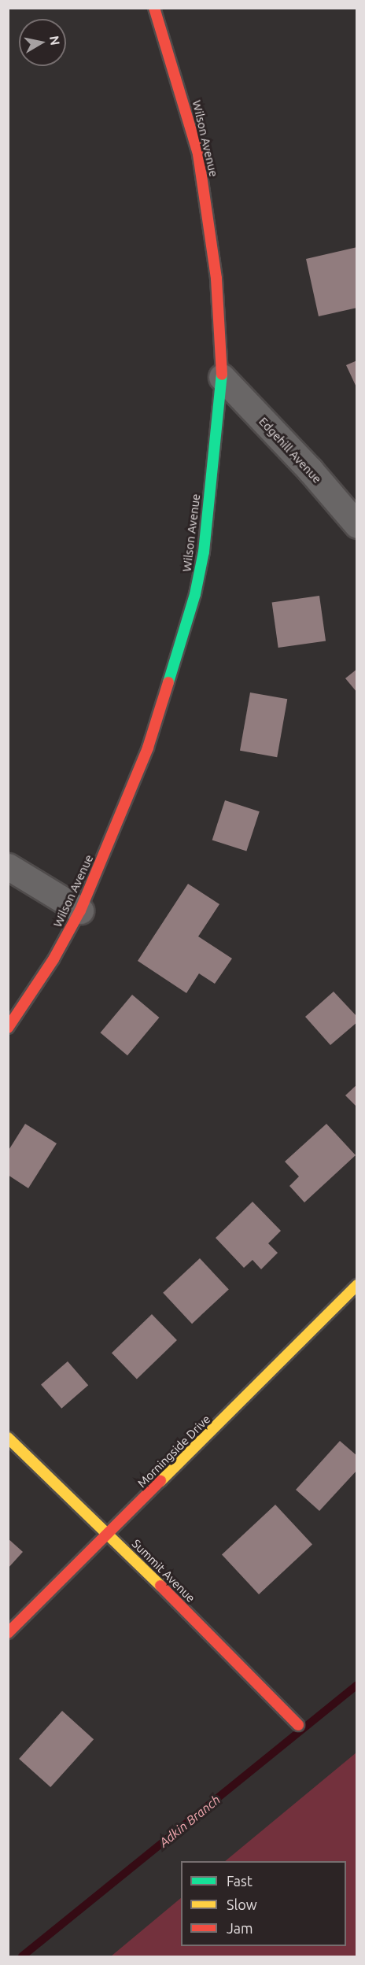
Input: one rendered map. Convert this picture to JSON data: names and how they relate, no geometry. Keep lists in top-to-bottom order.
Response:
{
  "streets": {
    "street": [
      "Wilson Avenue",
      "Edgehill Avenue",
      "Morningside Drive",
      "Summit Avenue"
    ]
  },
  "crossings": [
    ["Wilson Avenue", "Edgehill Avenue"],
    ["Morningside Drive", "Summit Avenue"]
  ],
  "water": ["Adkin Branch"],
  "legend": ["Fast", "Slow", "Jam"],
  "north": "right"
}
